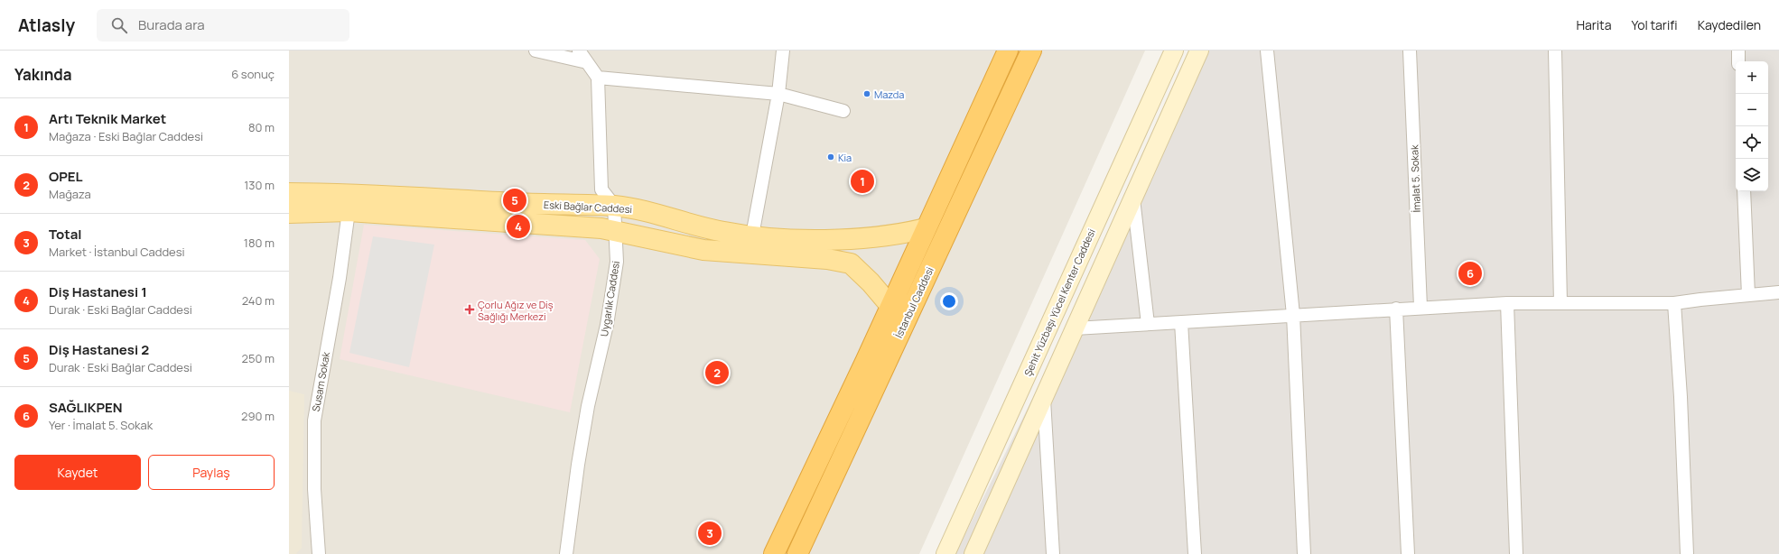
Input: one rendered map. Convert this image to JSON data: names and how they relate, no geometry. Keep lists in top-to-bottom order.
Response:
{
  "streets": {
    "highway": ["İstanbul Caddesi"],
    "main road": ["Eski Bağlar Caddesi"],
    "street": [
      "İmalat 5. Sokak",
      "Uygarlık Caddesi",
      "Şehit Yüzbaşı Yücel Kenter Caddesi",
      "Susam Sokak"
    ]
  },
  "crossings": [
    ["Eski Bağlar Caddesi", "Uygarlık Caddesi"],
    ["Eski Bağlar Caddesi", "İstanbul Caddesi"],
    ["Eski Bağlar Caddesi", "Susam Sokak"]
  ],
  "places": {
    "other": ["Mazda", "Kia"],
    "health": ["Çorlu Ağız ve Diş Sağlığı Merkezi"]
  },
  "page": {
    "header": "Atlasly",
    "search": "Burada ara",
    "nav": ["Harita", "Yol tarifi", "Kaydedilen"],
    "heading": ["Yakında", "6 sonuç"],
    "map_buttons": ["+", "−"],
    "list": [
      {
        "mark": "1",
        "name": "Artı Teknik Market",
        "note": "Mağaza · Eski Bağlar Caddesi",
        "value": "80 m"
      },
      {
        "mark": "2",
        "name": "OPEL",
        "note": "Mağaza",
        "value": "130 m"
      },
      {
        "mark": "3",
        "name": "Total",
        "note": "Market · İstanbul Caddesi",
        "value": "180 m"
      },
      {
        "mark": "4",
        "name": "Diş Hastanesi 1",
        "note": "Durak · Eski Bağlar Caddesi",
        "value": "240 m"
      },
      {
        "mark": "5",
        "name": "Diş Hastanesi 2",
        "note": "Durak · Eski Bağlar Caddesi",
        "value": "250 m"
      },
      {
        "mark": "6",
        "name": "SAĞLIKPEN",
        "note": "Yer · İmalat 5. Sokak",
        "value": "290 m"
      }
    ],
    "pins": [
      "1",
      "5",
      "4",
      "6",
      "2",
      "3"
    ],
    "buttons": ["Kaydet", "Paylaş"]
  }
}
